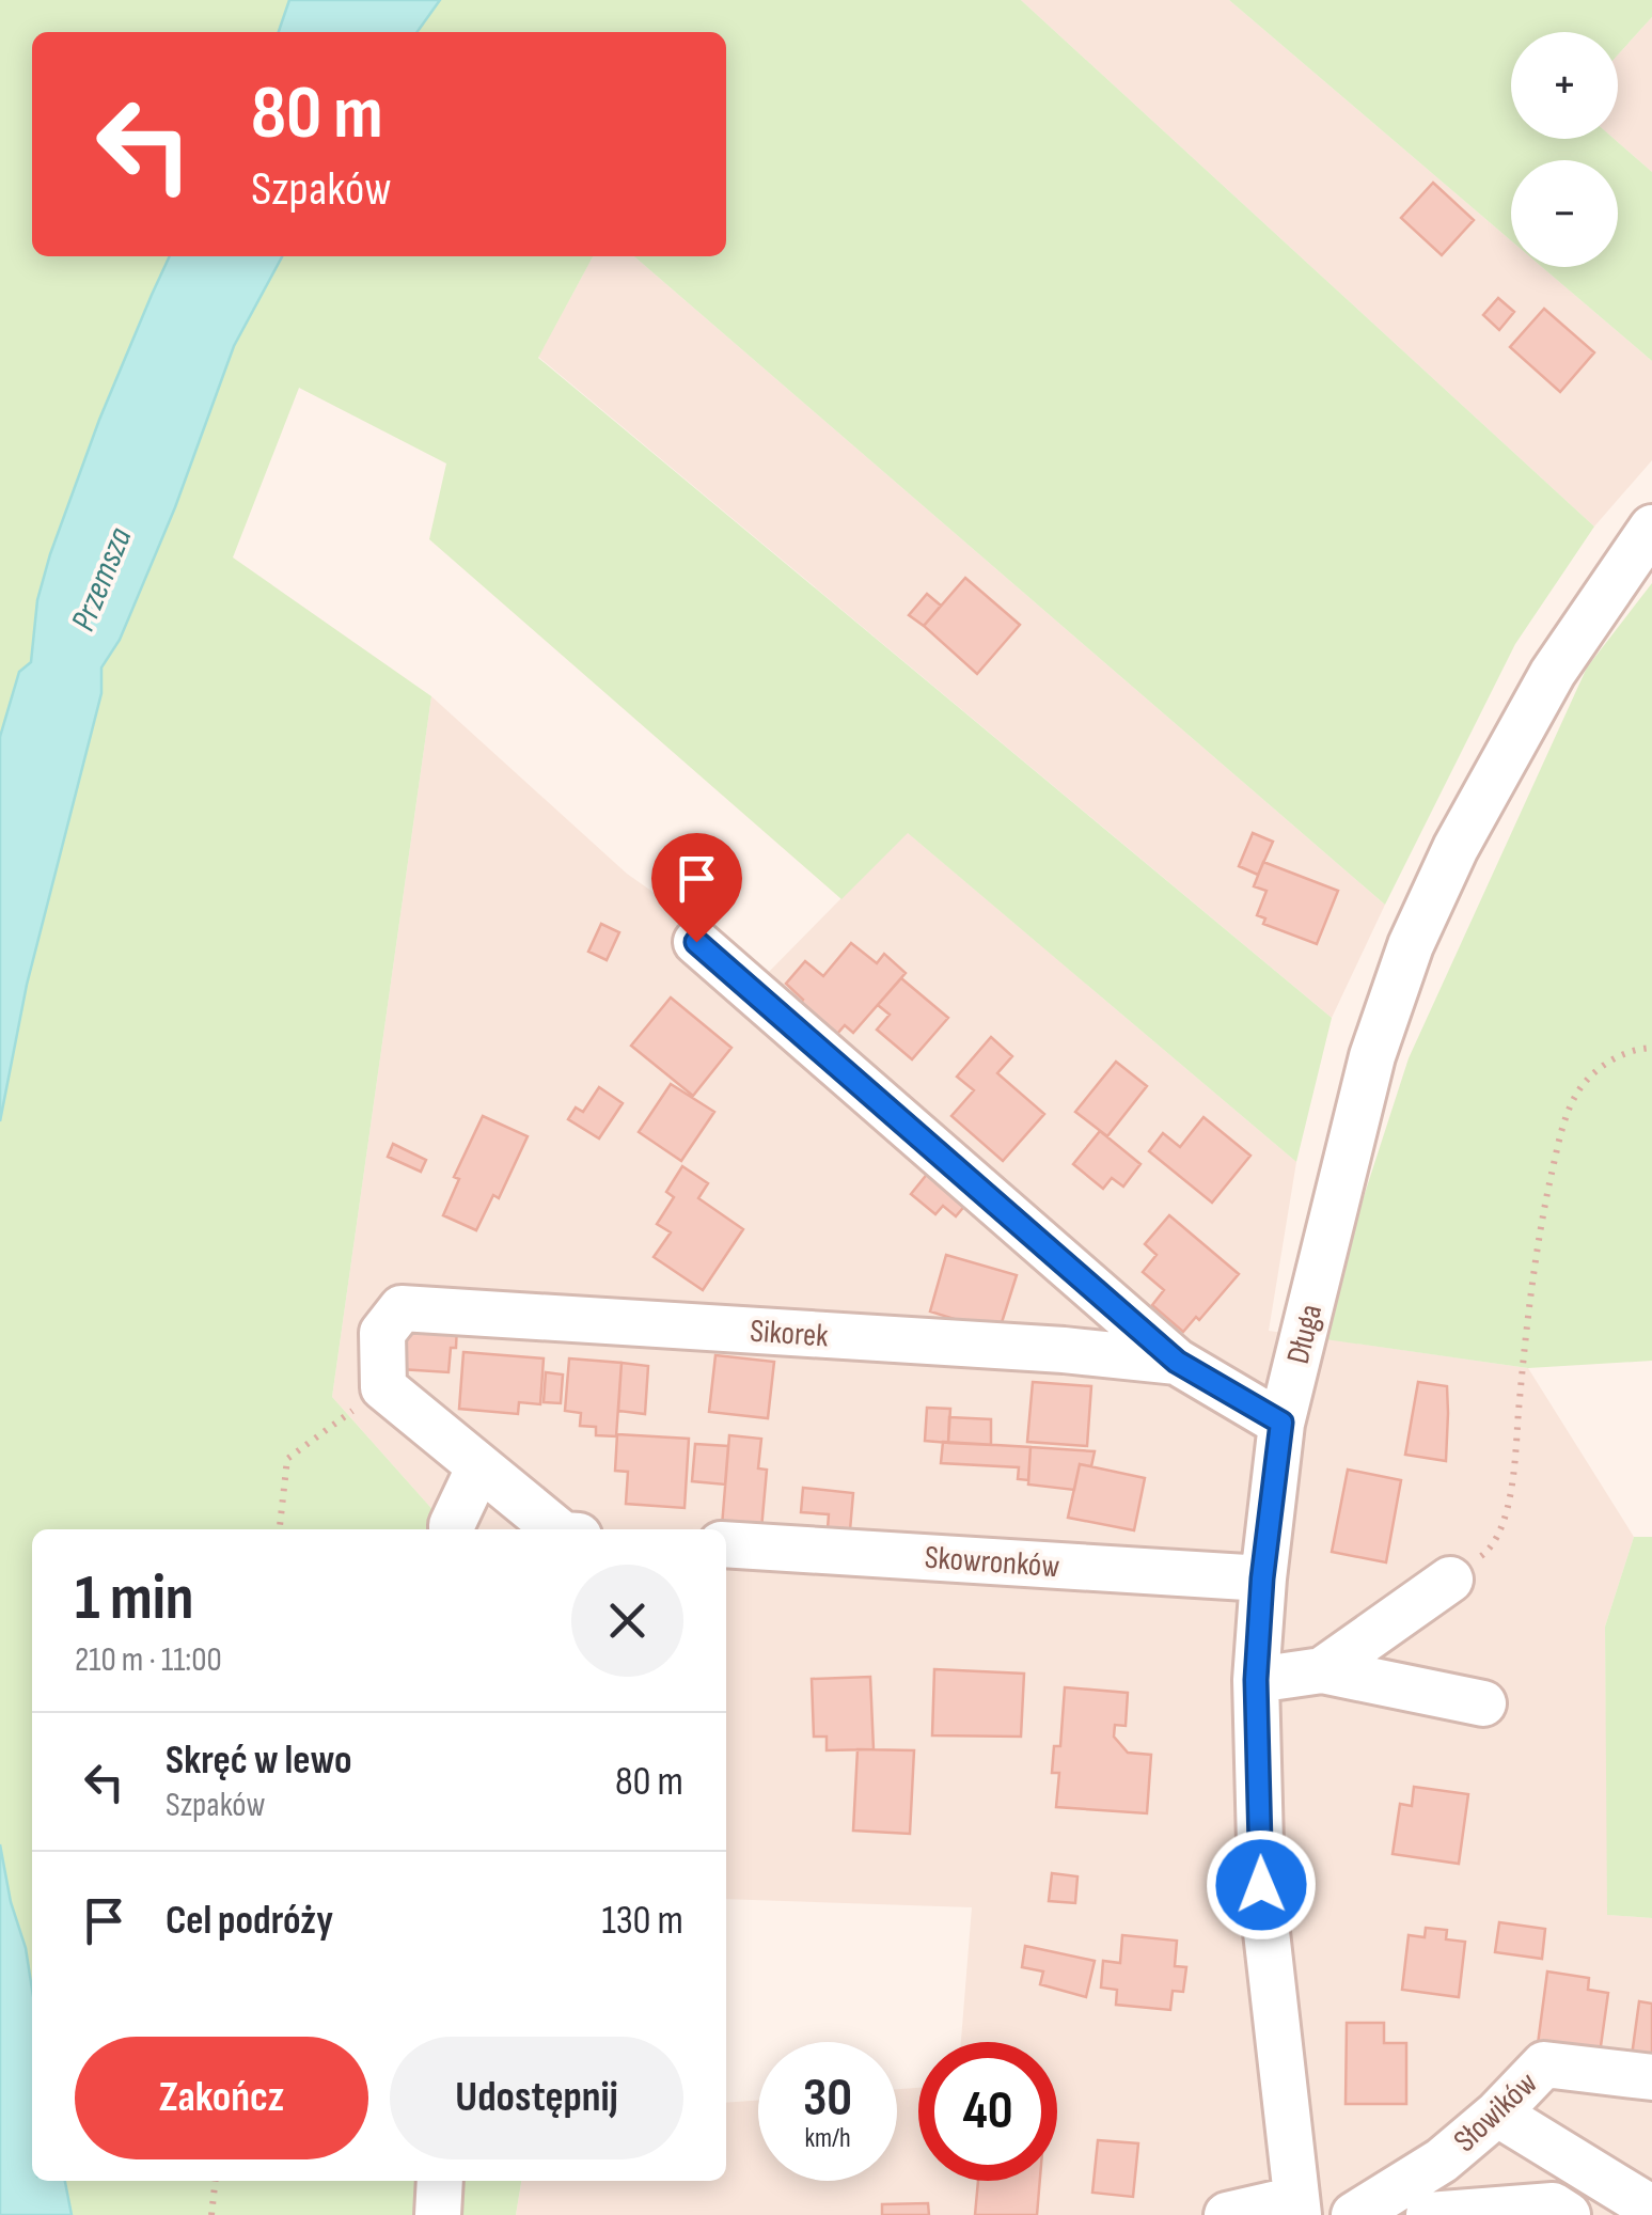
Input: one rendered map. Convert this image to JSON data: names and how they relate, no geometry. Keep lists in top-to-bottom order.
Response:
{
  "streets": {
    "street": [
      "Sikorek",
      "Długa",
      "Skowronków",
      "Słowików"
    ]
  },
  "crossings": [
    ["Długa", "Skowronków"]
  ],
  "water": ["Przemsza"],
  "page": {
    "map_buttons": ["+", "−"],
    "turn": ["80 m", "Szpaków"],
    "heading": ["1 min", "210 m · 11:00"],
    "list": [
      {
        "name": "Skręć w lewo",
        "note": "Szpaków",
        "value": "80 m"
      },
      {
        "name": "Cel podróży",
        "value": "130 m"
      }
    ],
    "buttons": ["Zakończ", "Udostępnij"],
    "speed": "30 km/h",
    "limit": "40"
  }
}
